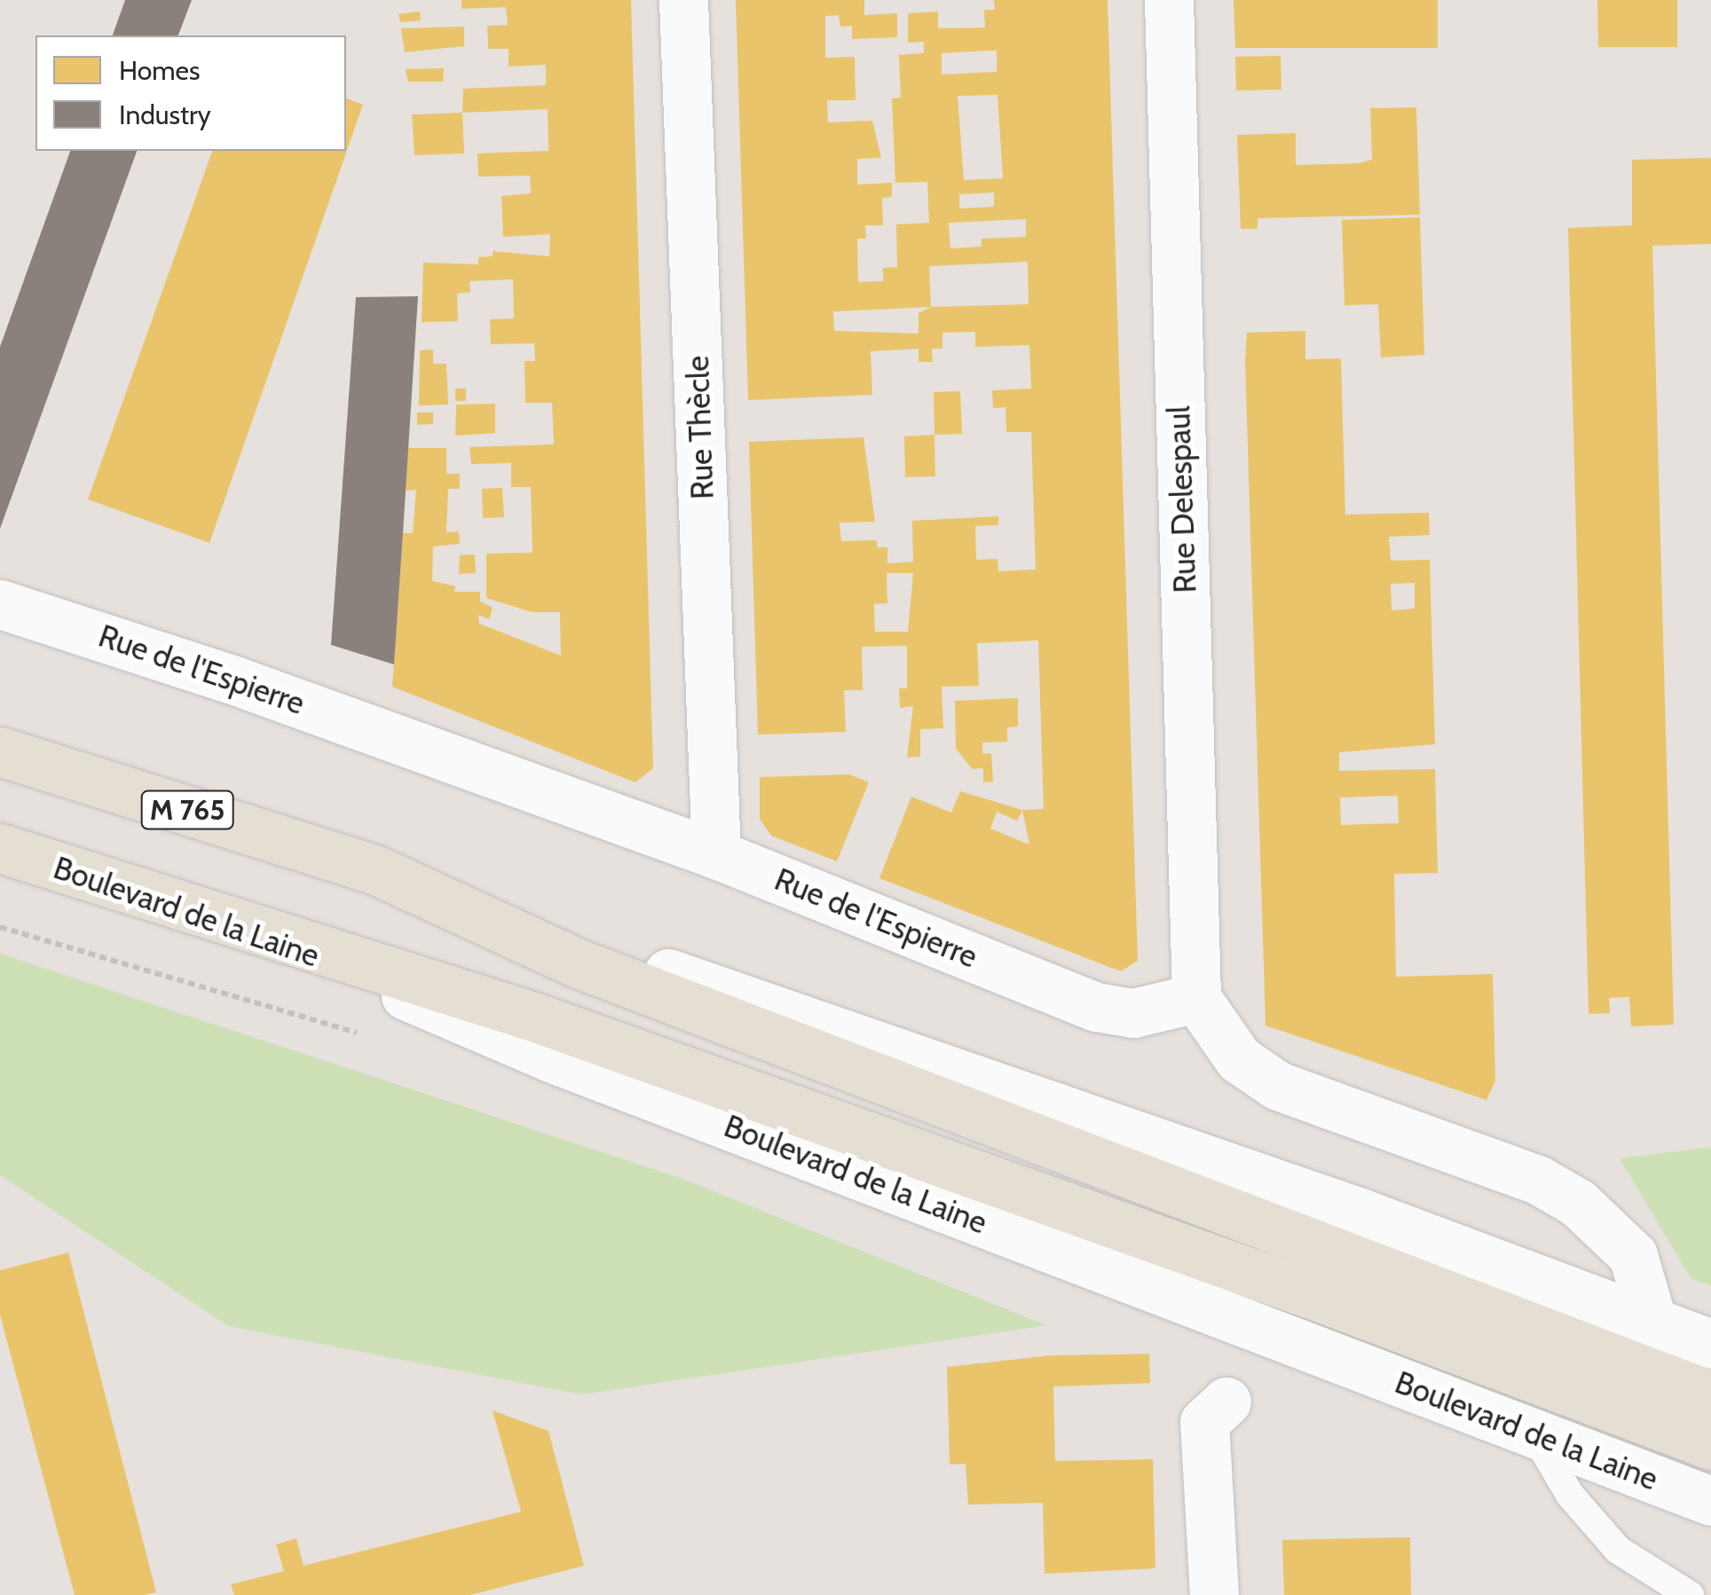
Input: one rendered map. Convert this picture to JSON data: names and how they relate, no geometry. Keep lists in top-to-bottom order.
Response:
{
  "streets": {
    "main road": ["M 765", "Boulevard de la Laine"],
    "street": ["Rue Thècle", "Rue Delespaul", "Rue de l'Espierre"]
  },
  "crossings": [
    ["Rue Thècle", "Rue de l'Espierre"],
    ["Rue Delespaul", "Rue de l'Espierre"]
  ],
  "legend": ["Homes", "Industry"]
}
